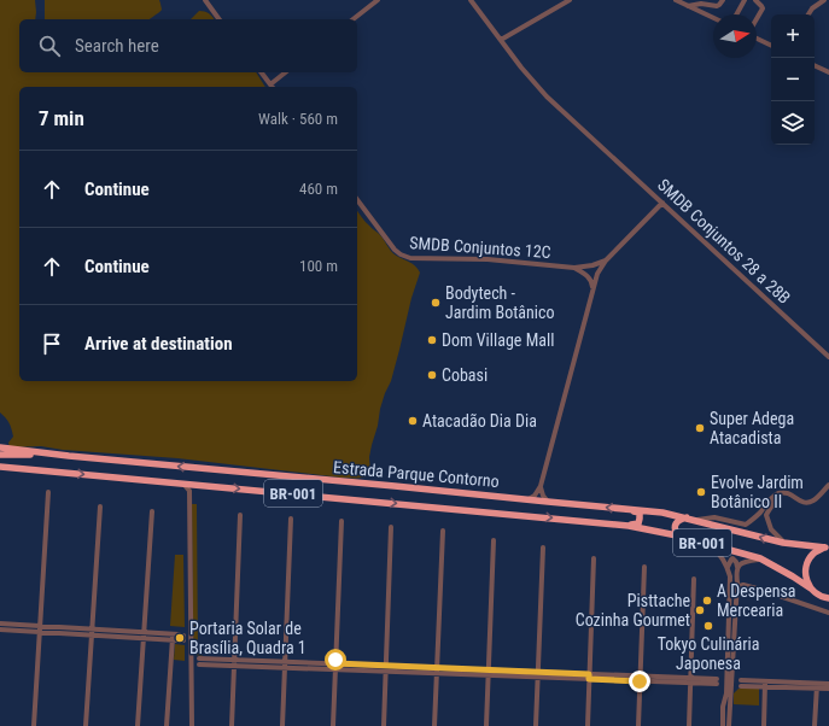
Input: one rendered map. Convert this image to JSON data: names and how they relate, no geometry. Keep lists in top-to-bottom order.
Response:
{
  "streets": {
    "highway": ["Estrada Parque Contorno", "BR-001"],
    "street": ["SMDB Conjuntos 28 a 28B", "SMDB Conjuntos 12C"]
  },
  "crossings": [
    ["Estrada Parque Contorno", "BR-001"]
  ],
  "places": [
    "Bodytech - Jardim Botânico",
    "Dom Village Mall",
    "Cobasi",
    "Atacadão Dia Dia",
    "Super Adega Atacadista",
    "Evolve Jardim Botânico II",
    "A Despensa Mercearia",
    "Pisttache Cozinha Gourmet",
    "Tokyo Culinária Japonesa",
    "Portaria Solar de Brasília, Quadra 1"
  ],
  "north": "right",
  "page": {
    "map_buttons": ["+", "−"],
    "search": "Search here",
    "heading": ["7 min", "Walk · 560 m"],
    "list": [
      ["Continue", "460 m"],
      ["Continue", "100 m"],
      "Arrive at destination"
    ]
  }
}
